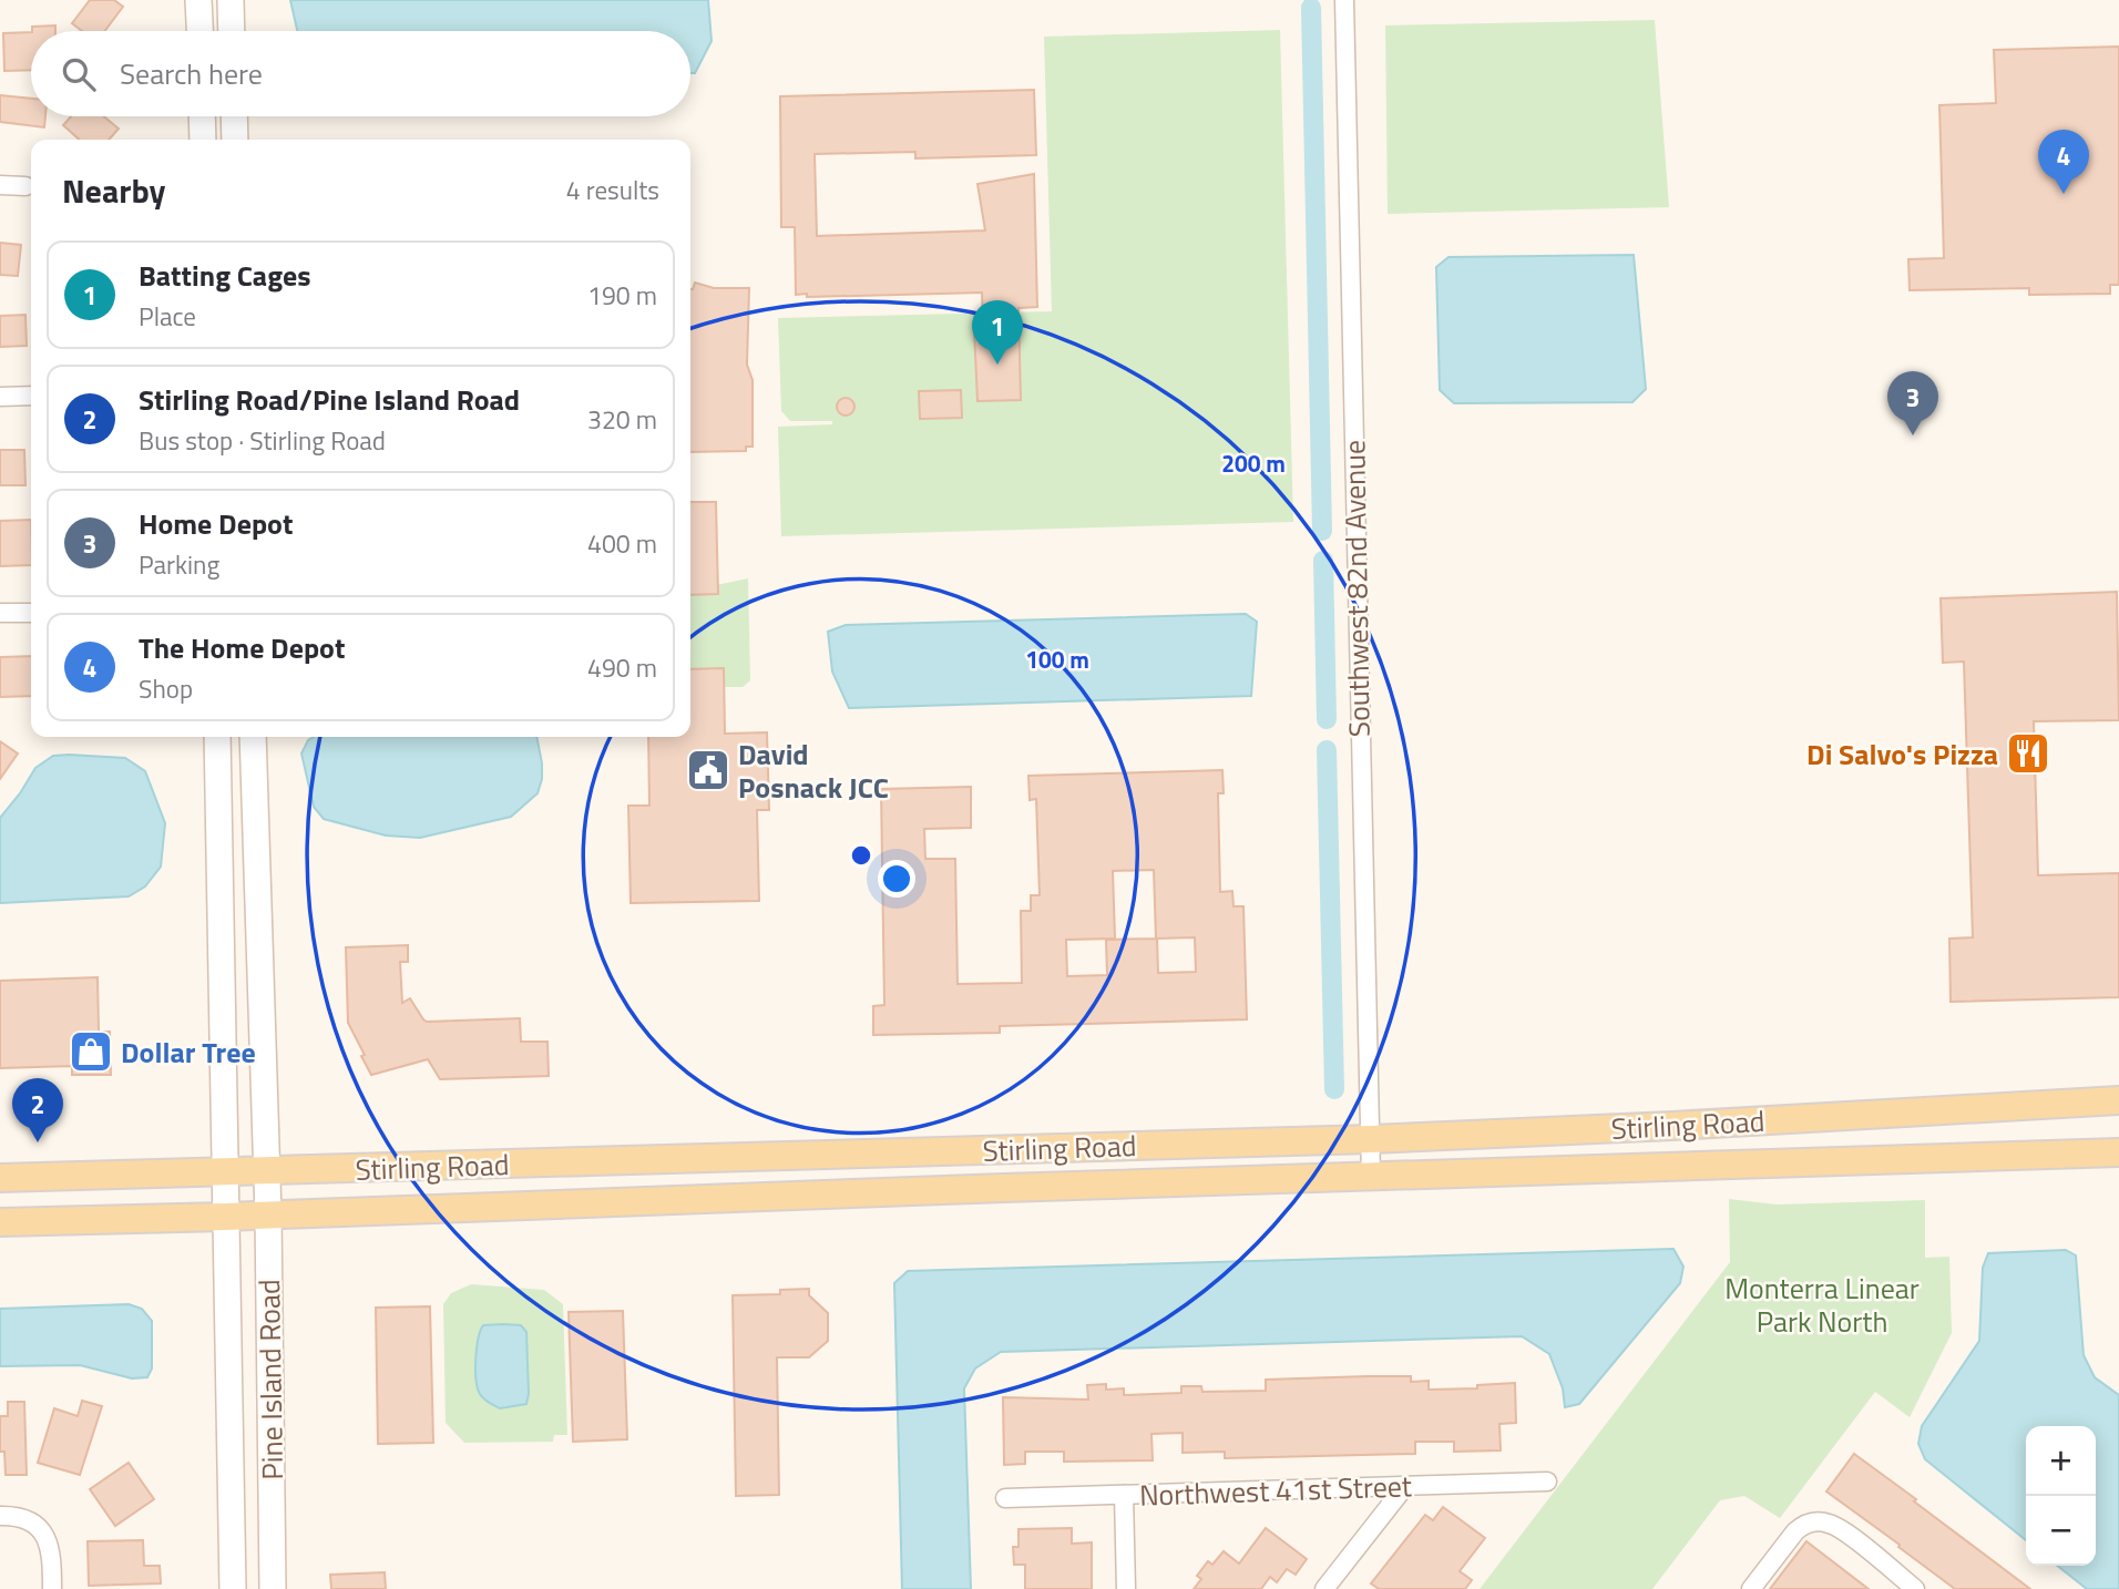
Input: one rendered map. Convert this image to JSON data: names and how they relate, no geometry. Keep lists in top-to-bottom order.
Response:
{
  "streets": {
    "main road": ["Stirling Road", "Pine Island Road"],
    "street": ["Southwest 82nd Avenue", "Northwest 41st Street"]
  },
  "crossings": [
    ["Southwest 82nd Avenue", "Stirling Road"],
    ["Stirling Road", "Pine Island Road"]
  ],
  "parks": ["Monterra Linear Park North"],
  "places": {
    "restaurant": ["Di Salvo's Pizza"],
    "public building": ["David Posnack JCC"],
    "shop": ["Dollar Tree"]
  },
  "page": {
    "search": "Search here",
    "pins": [
      "4",
      "1",
      "3",
      "2"
    ],
    "heading": ["Nearby", "4 results"],
    "list": [
      {
        "mark": "1",
        "name": "Batting Cages",
        "note": "Place",
        "value": "190 m"
      },
      {
        "mark": "2",
        "name": "Stirling Road/Pine Island Road",
        "note": "Bus stop · Stirling Road",
        "value": "320 m"
      },
      {
        "mark": "3",
        "name": "Home Depot",
        "note": "Parking",
        "value": "400 m"
      },
      {
        "mark": "4",
        "name": "The Home Depot",
        "note": "Shop",
        "value": "490 m"
      }
    ],
    "map_buttons": ["+", "−"]
  },
  "rings": ["200 m", "100 m"]
}
